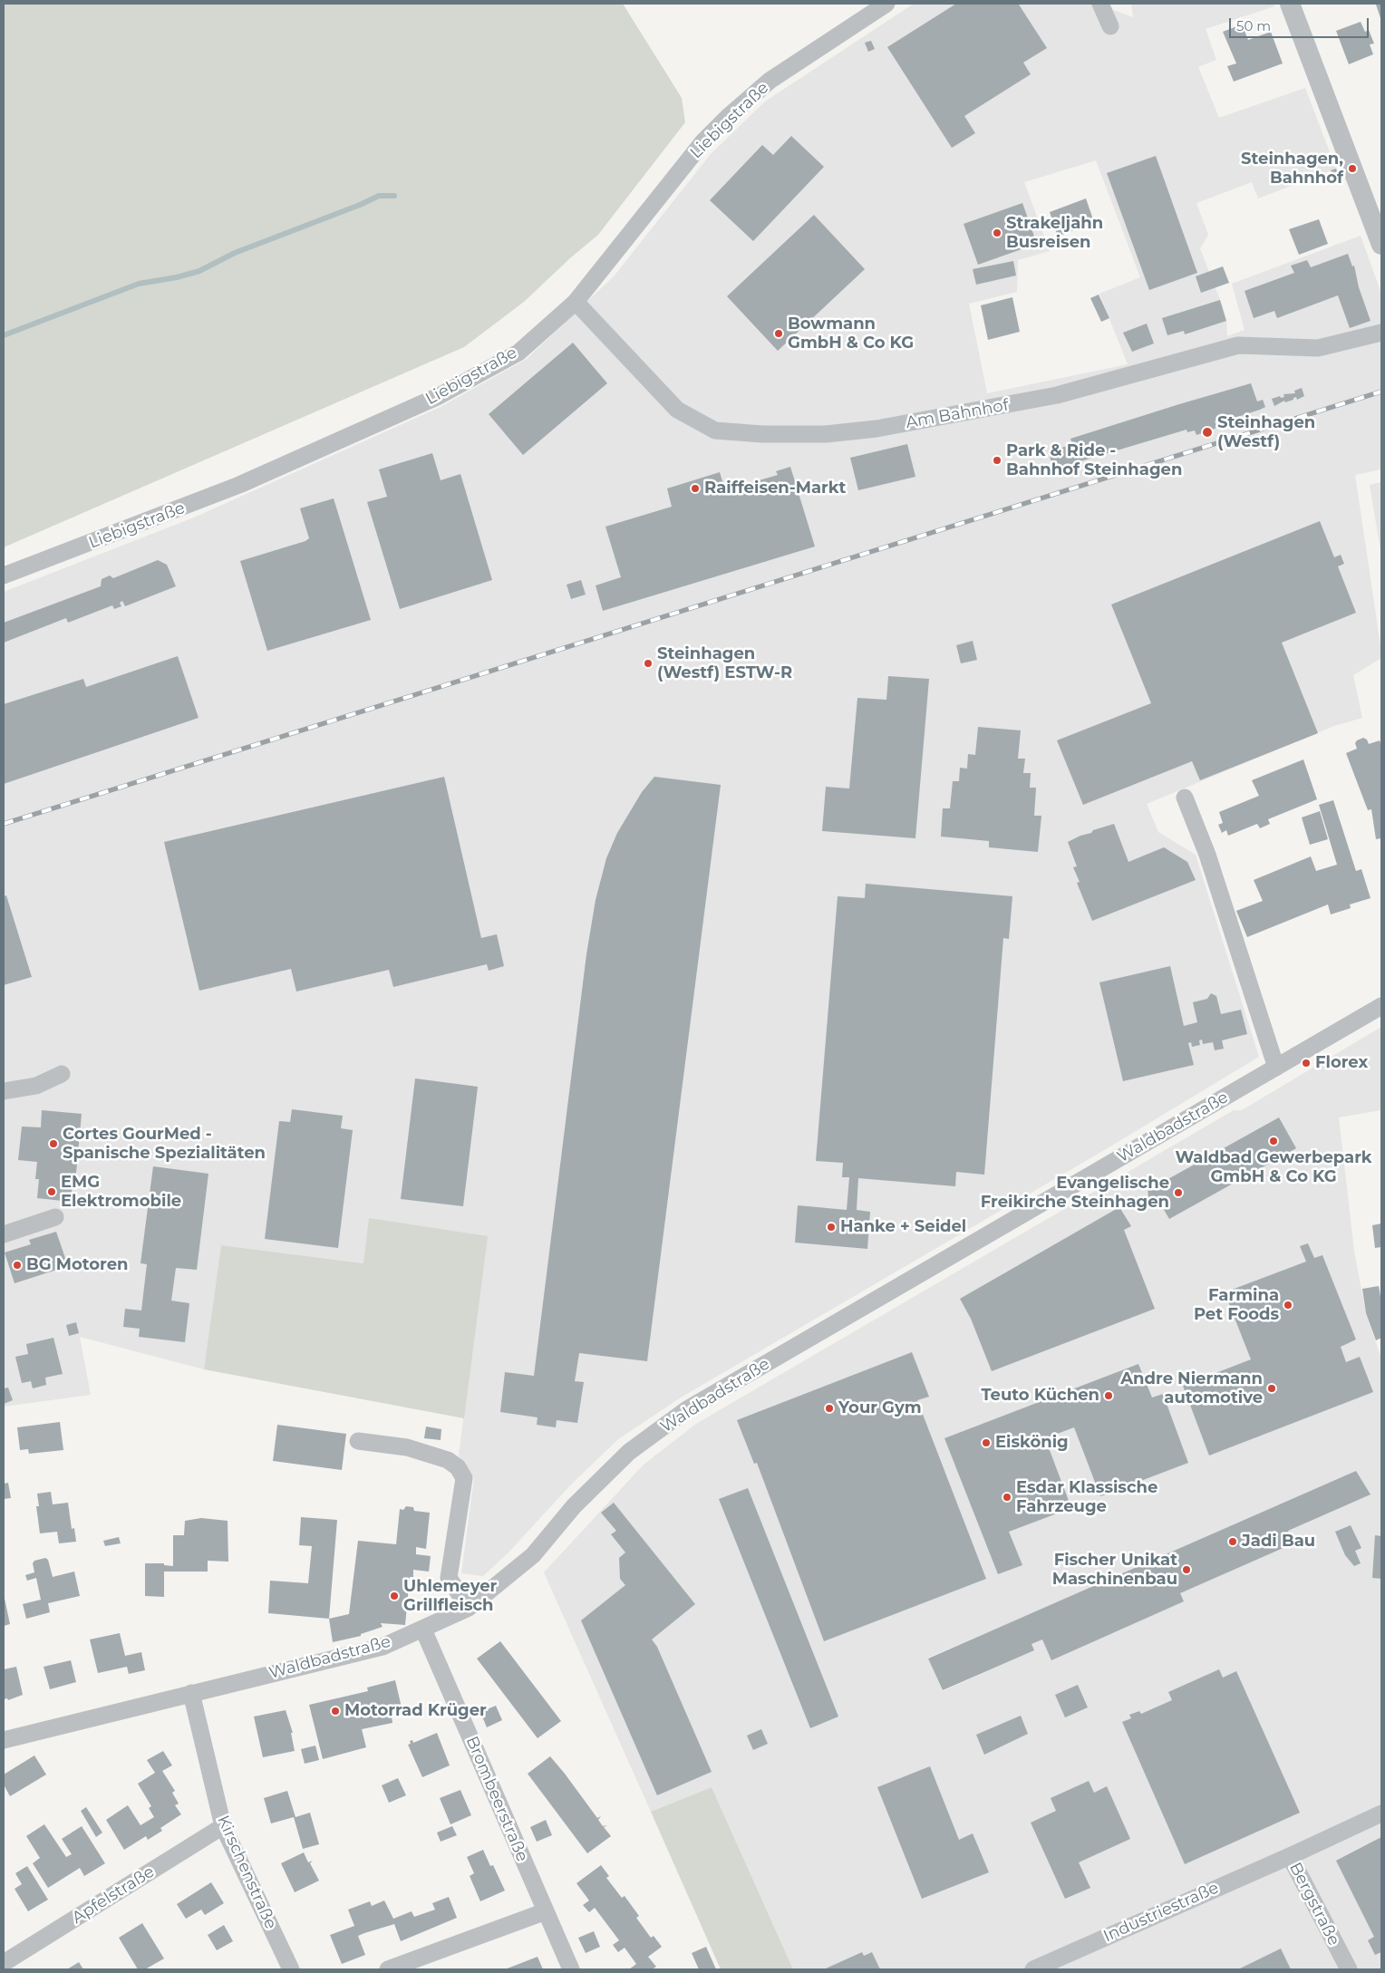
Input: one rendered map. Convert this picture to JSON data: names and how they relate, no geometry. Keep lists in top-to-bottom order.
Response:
{
  "streets": {
    "street": [
      "Liebigstraße",
      "Am Bahnhof",
      "Waldbadstraße",
      "Brombeerstraße",
      "Kirschenstraße",
      "Apfelstraße",
      "Bergstraße",
      "Industriestraße"
    ]
  },
  "crossings": [
    ["Liebigstraße", "Am Bahnhof"],
    ["Waldbadstraße", "Brombeerstraße"],
    ["Waldbadstraße", "Kirschenstraße"],
    ["Kirschenstraße", "Apfelstraße"],
    ["Bergstraße", "Industriestraße"]
  ],
  "places": [
    "Steinhagen, Bahnhof",
    "Strakeljahn Busreisen",
    "Bowmann GmbH & Co KG",
    "Steinhagen (Westf)",
    "Park & Ride - Bahnhof Steinhagen",
    "Raiffeisen-Markt",
    "Steinhagen (Westf) ESTW-R",
    "Florex",
    "Waldbad Gewerbepark GmbH & Co KG",
    "Cortes GourMed - Spanische Spezialitäten",
    "EMG Elektromobile",
    "Evangelische Freikirche Steinhagen",
    "Hanke + Seidel",
    "BG Motoren",
    "Farmina Pet Foods",
    "Andre Niermann automotive",
    "Teuto Küchen",
    "Your Gym",
    "Eiskönig",
    "Esdar Klassische Fahrzeuge",
    "Jadi Bau",
    "Fischer Unikat Maschinenbau",
    "Uhlemeyer Grillfleisch",
    "Motorrad Krüger"
  ],
  "scale_bar": "50 m"
}
